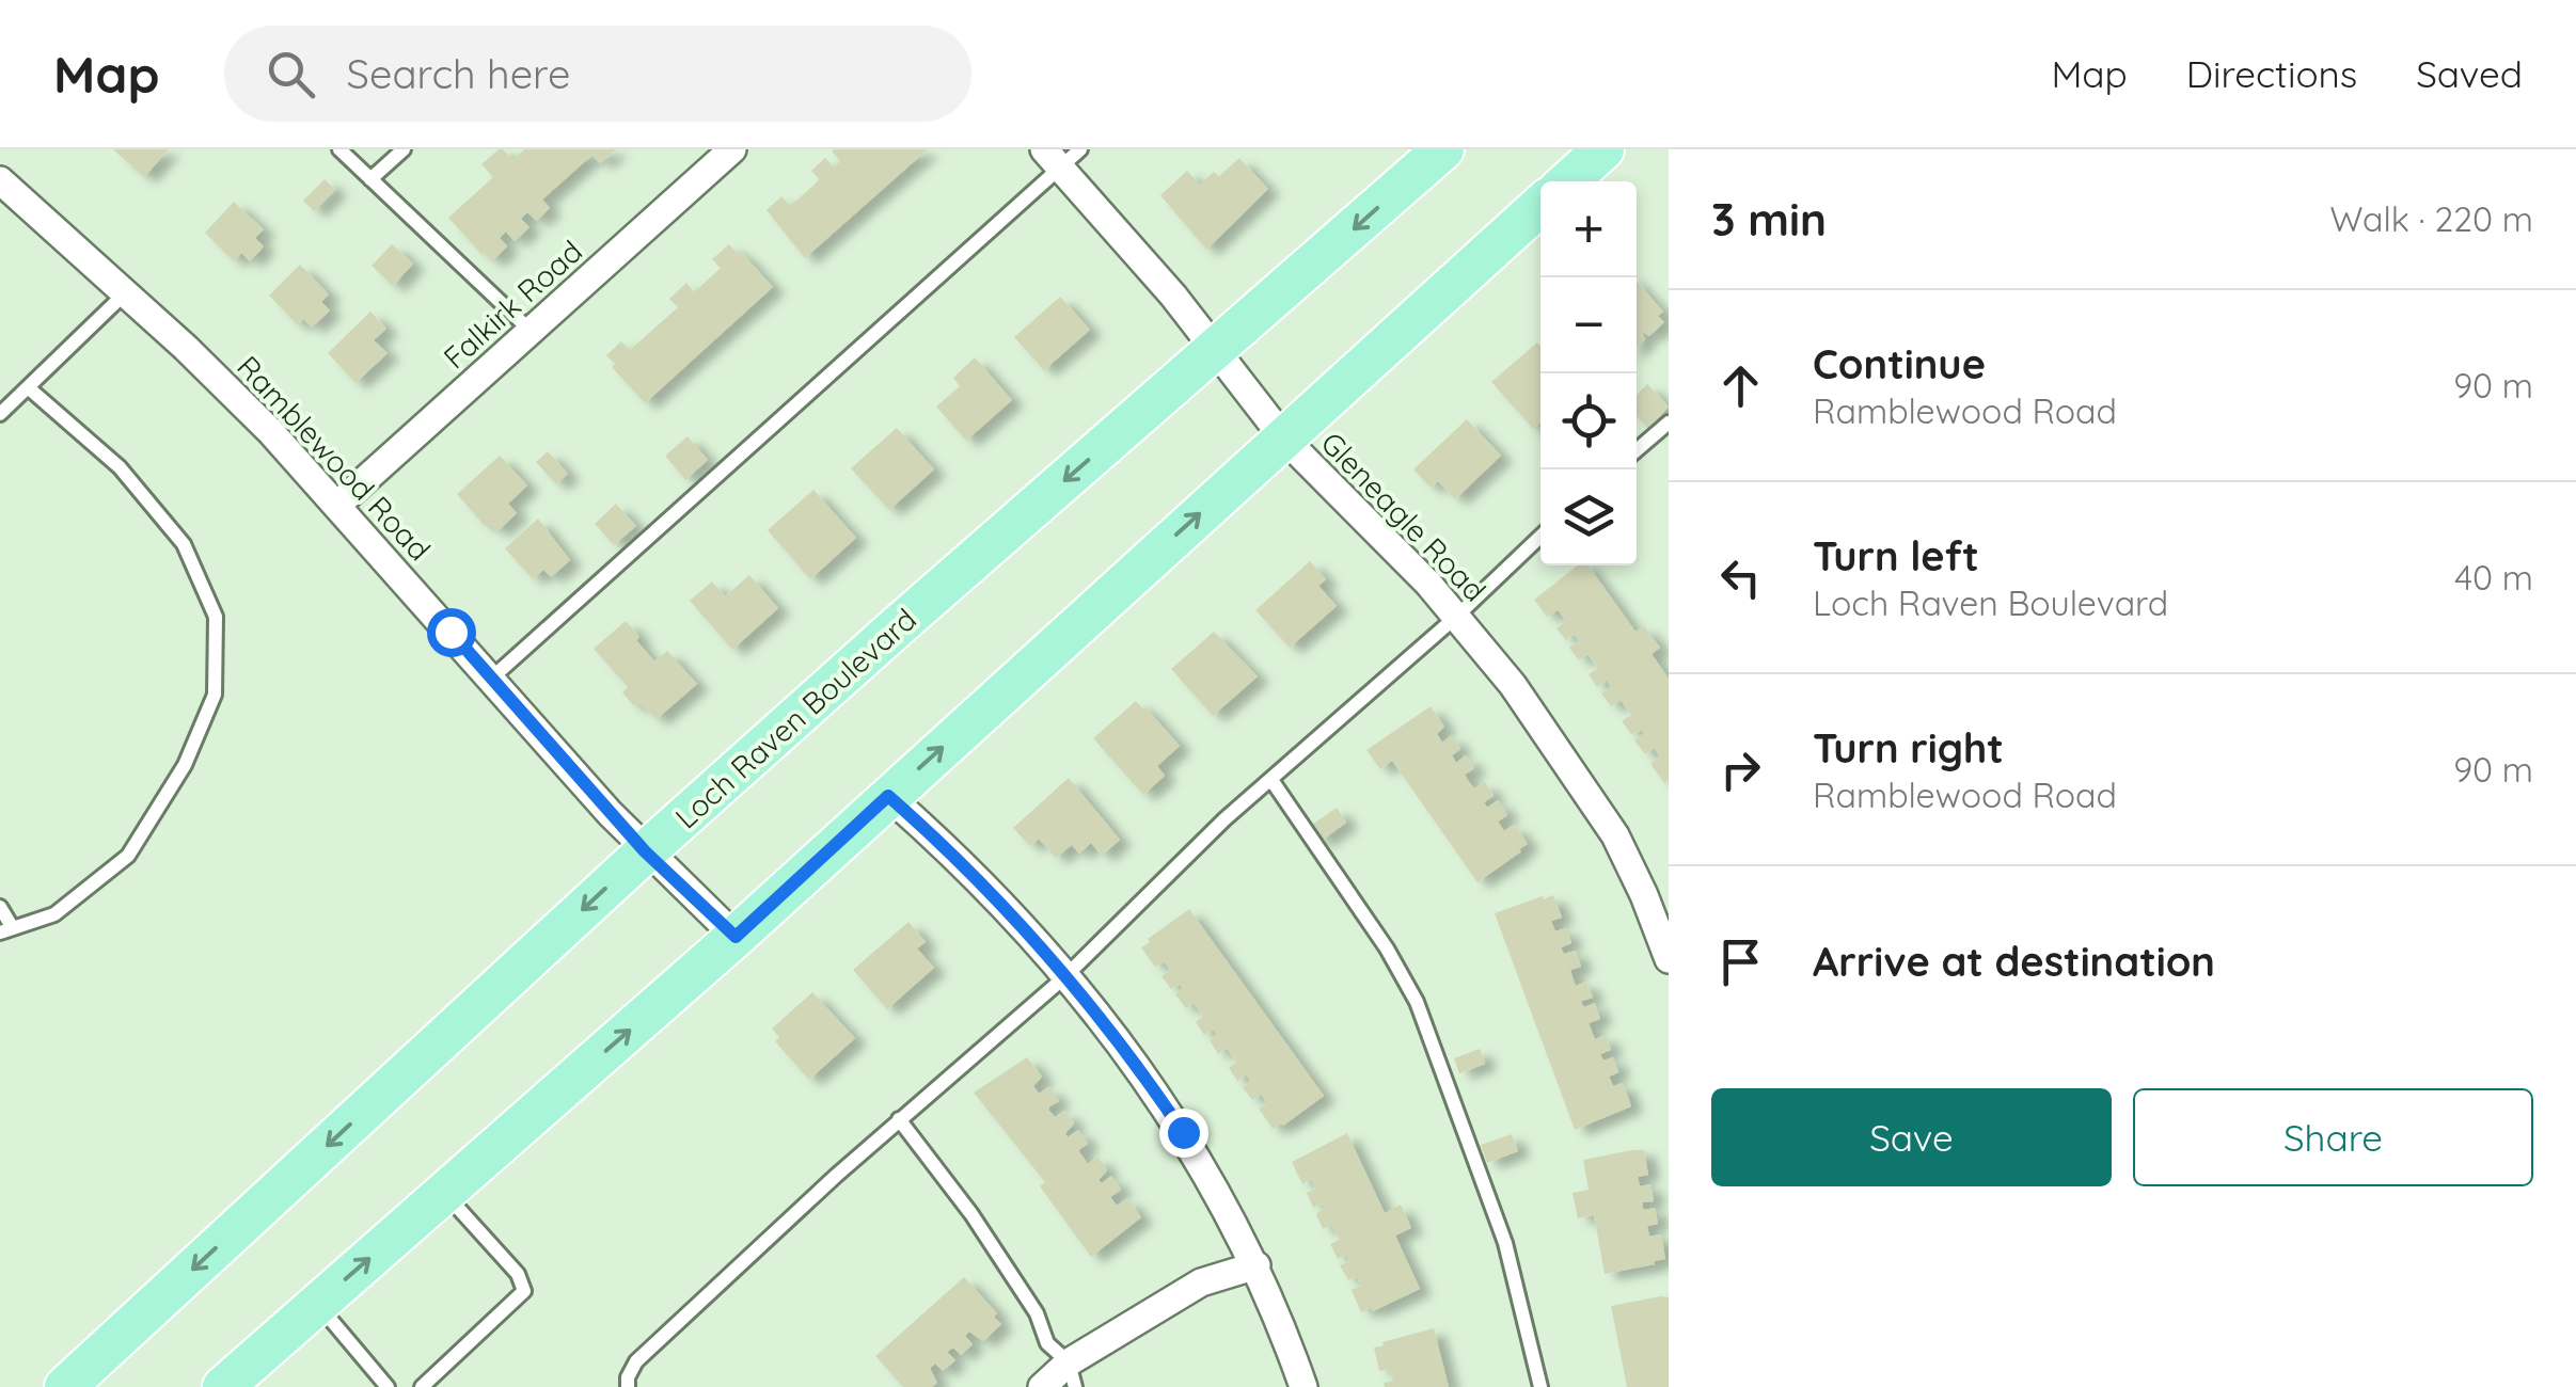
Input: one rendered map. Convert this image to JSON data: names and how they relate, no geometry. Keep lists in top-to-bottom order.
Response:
{
  "streets": {
    "main road": ["Loch Raven Boulevard"],
    "street": ["Falkirk Road", "Ramblewood Road", "Gleneagle Road"]
  },
  "crossings": [
    ["Falkirk Road", "Ramblewood Road"],
    ["Ramblewood Road", "Loch Raven Boulevard"],
    ["Gleneagle Road", "Loch Raven Boulevard"]
  ],
  "page": {
    "header": "Map",
    "search": "Search here",
    "nav": ["Map", "Directions", "Saved"],
    "heading": ["3 min", "Walk · 220 m"],
    "map_buttons": ["+", "−"],
    "list": [
      ["Continue", "Ramblewood Road", "90 m"],
      ["Turn left", "Loch Raven Boulevard", "40 m"],
      ["Turn right", "Ramblewood Road", "90 m"],
      "Arrive at destination"
    ],
    "buttons": ["Save", "Share"]
  }
}
